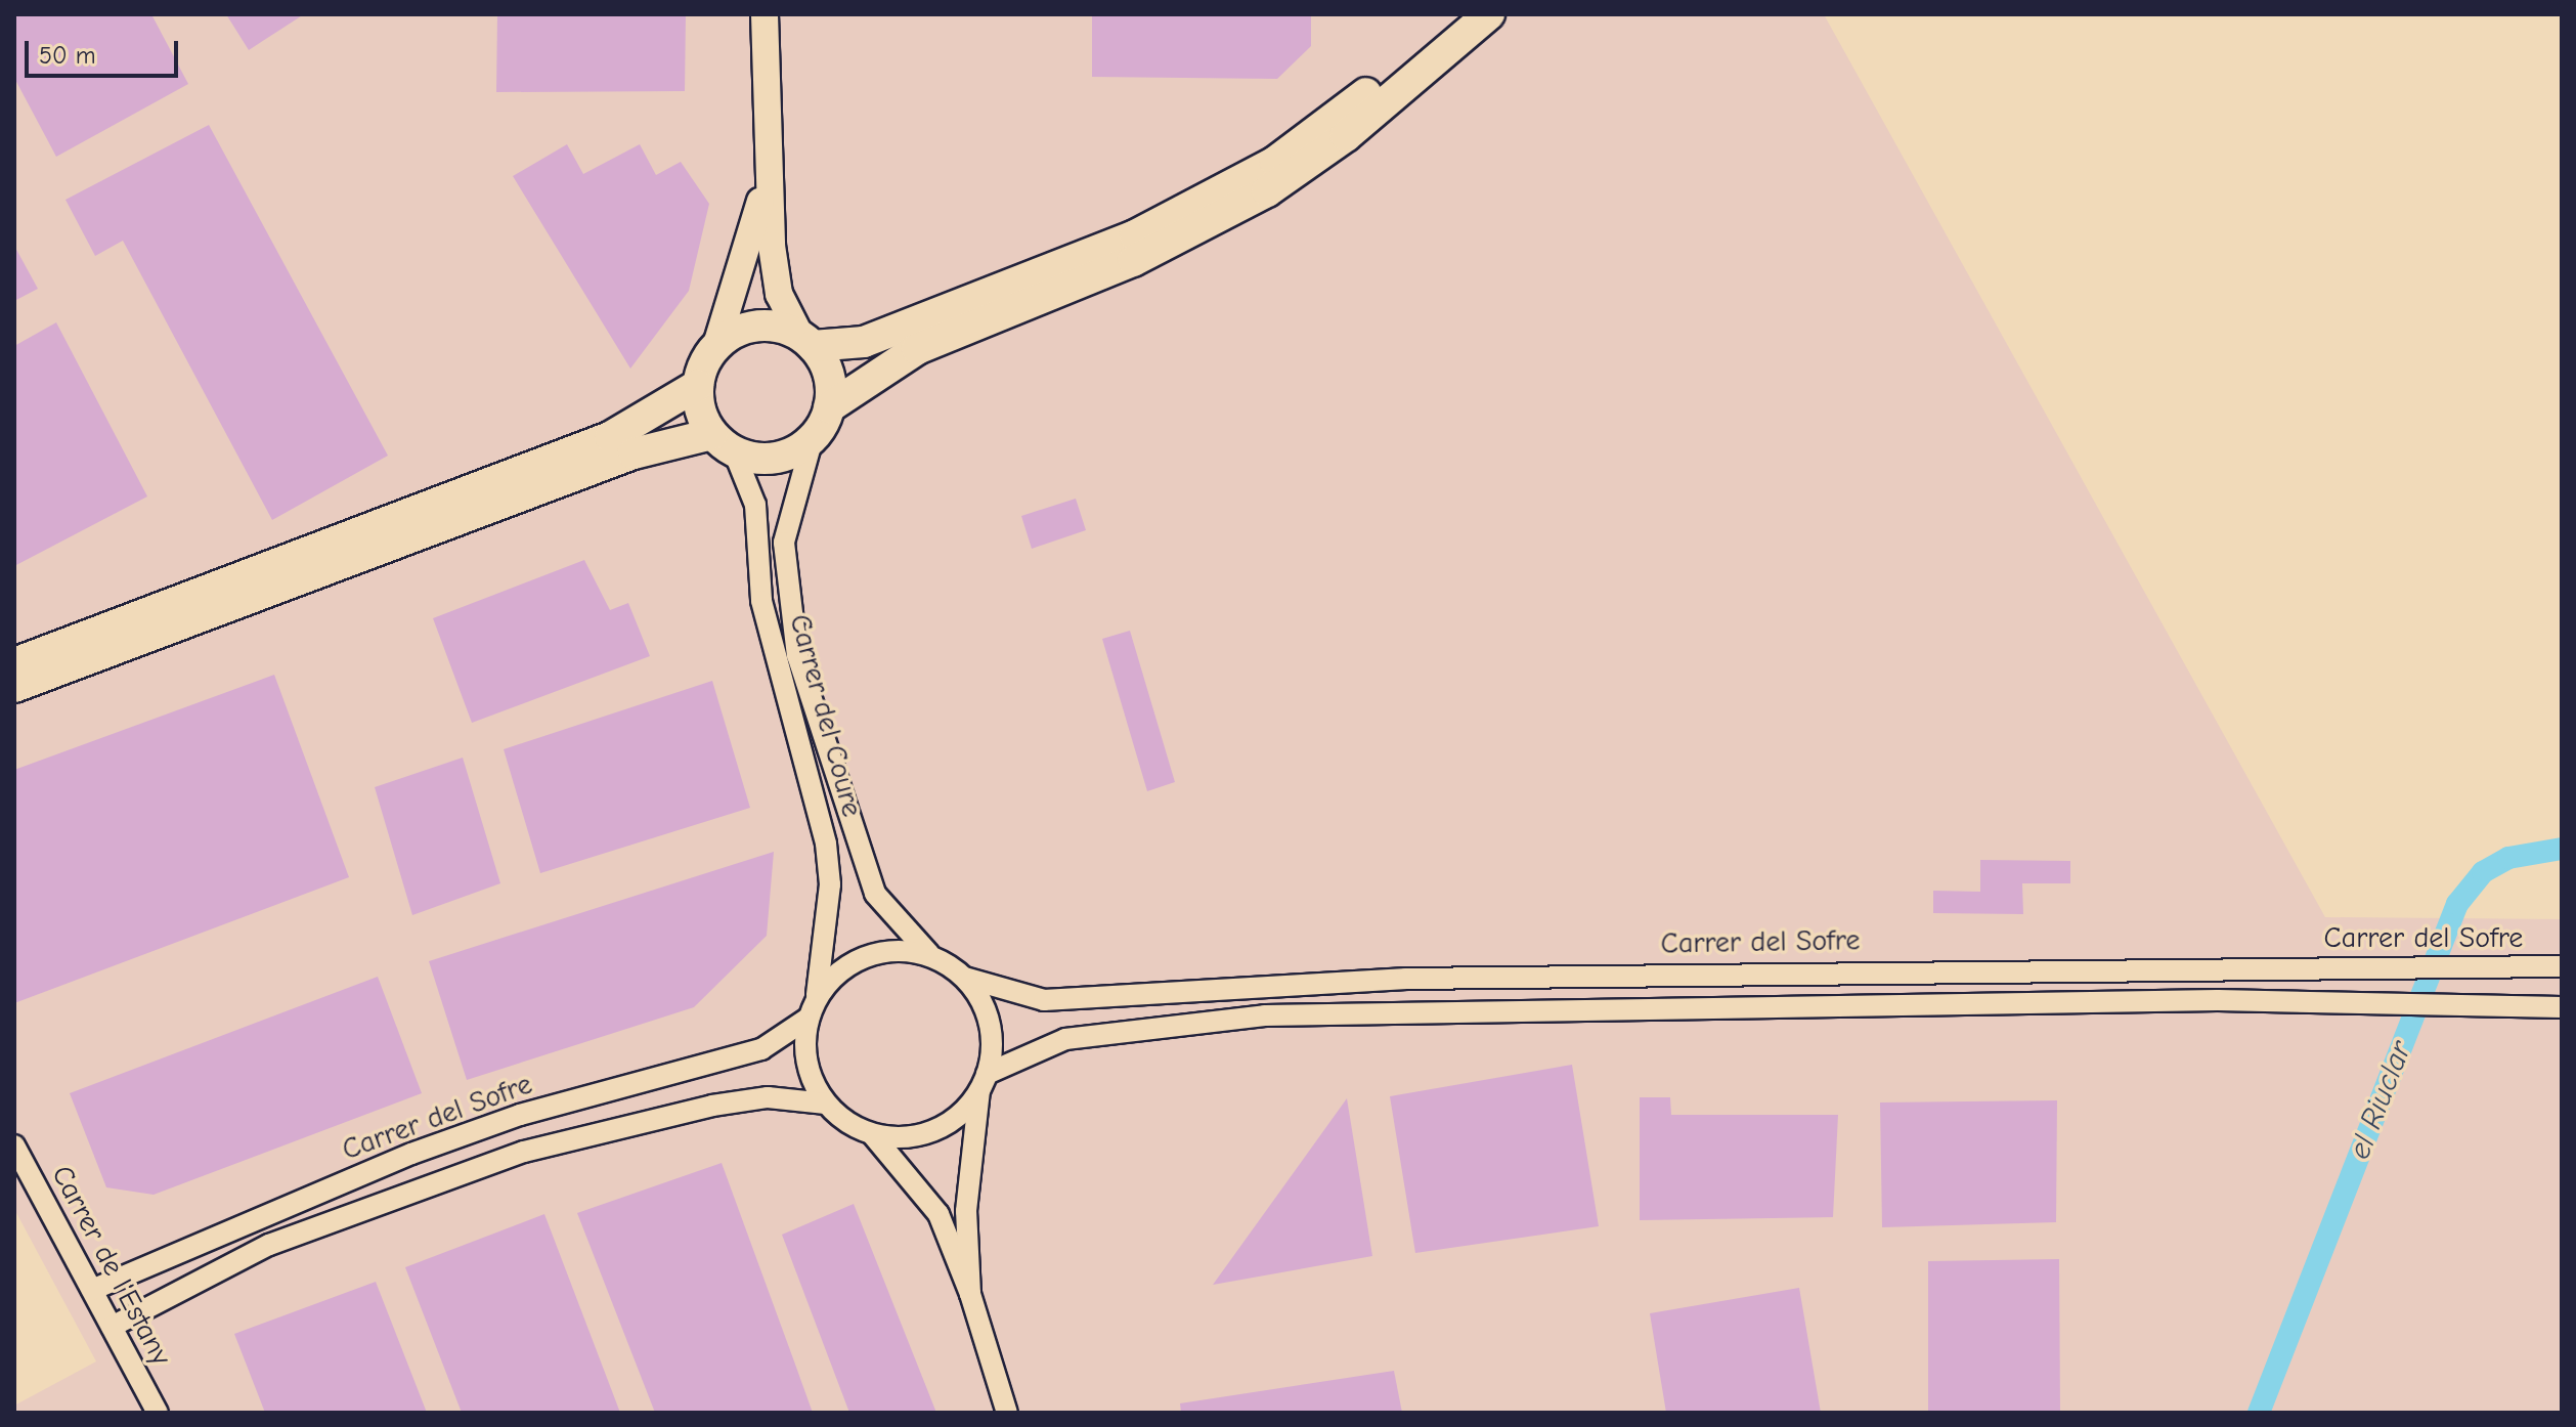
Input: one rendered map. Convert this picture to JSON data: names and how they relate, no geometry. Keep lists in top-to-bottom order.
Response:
{
  "streets": {
    "street": ["Carrer del Coure", "Carrer del Sofre", "Carrer de l'Estany"]
  },
  "crossings": [
    ["Carrer del Coure", "Carrer del Sofre"],
    ["Carrer del Sofre", "Carrer de l'Estany"]
  ],
  "water": ["el Riuclar"],
  "scale_bar": "50 m"
}
